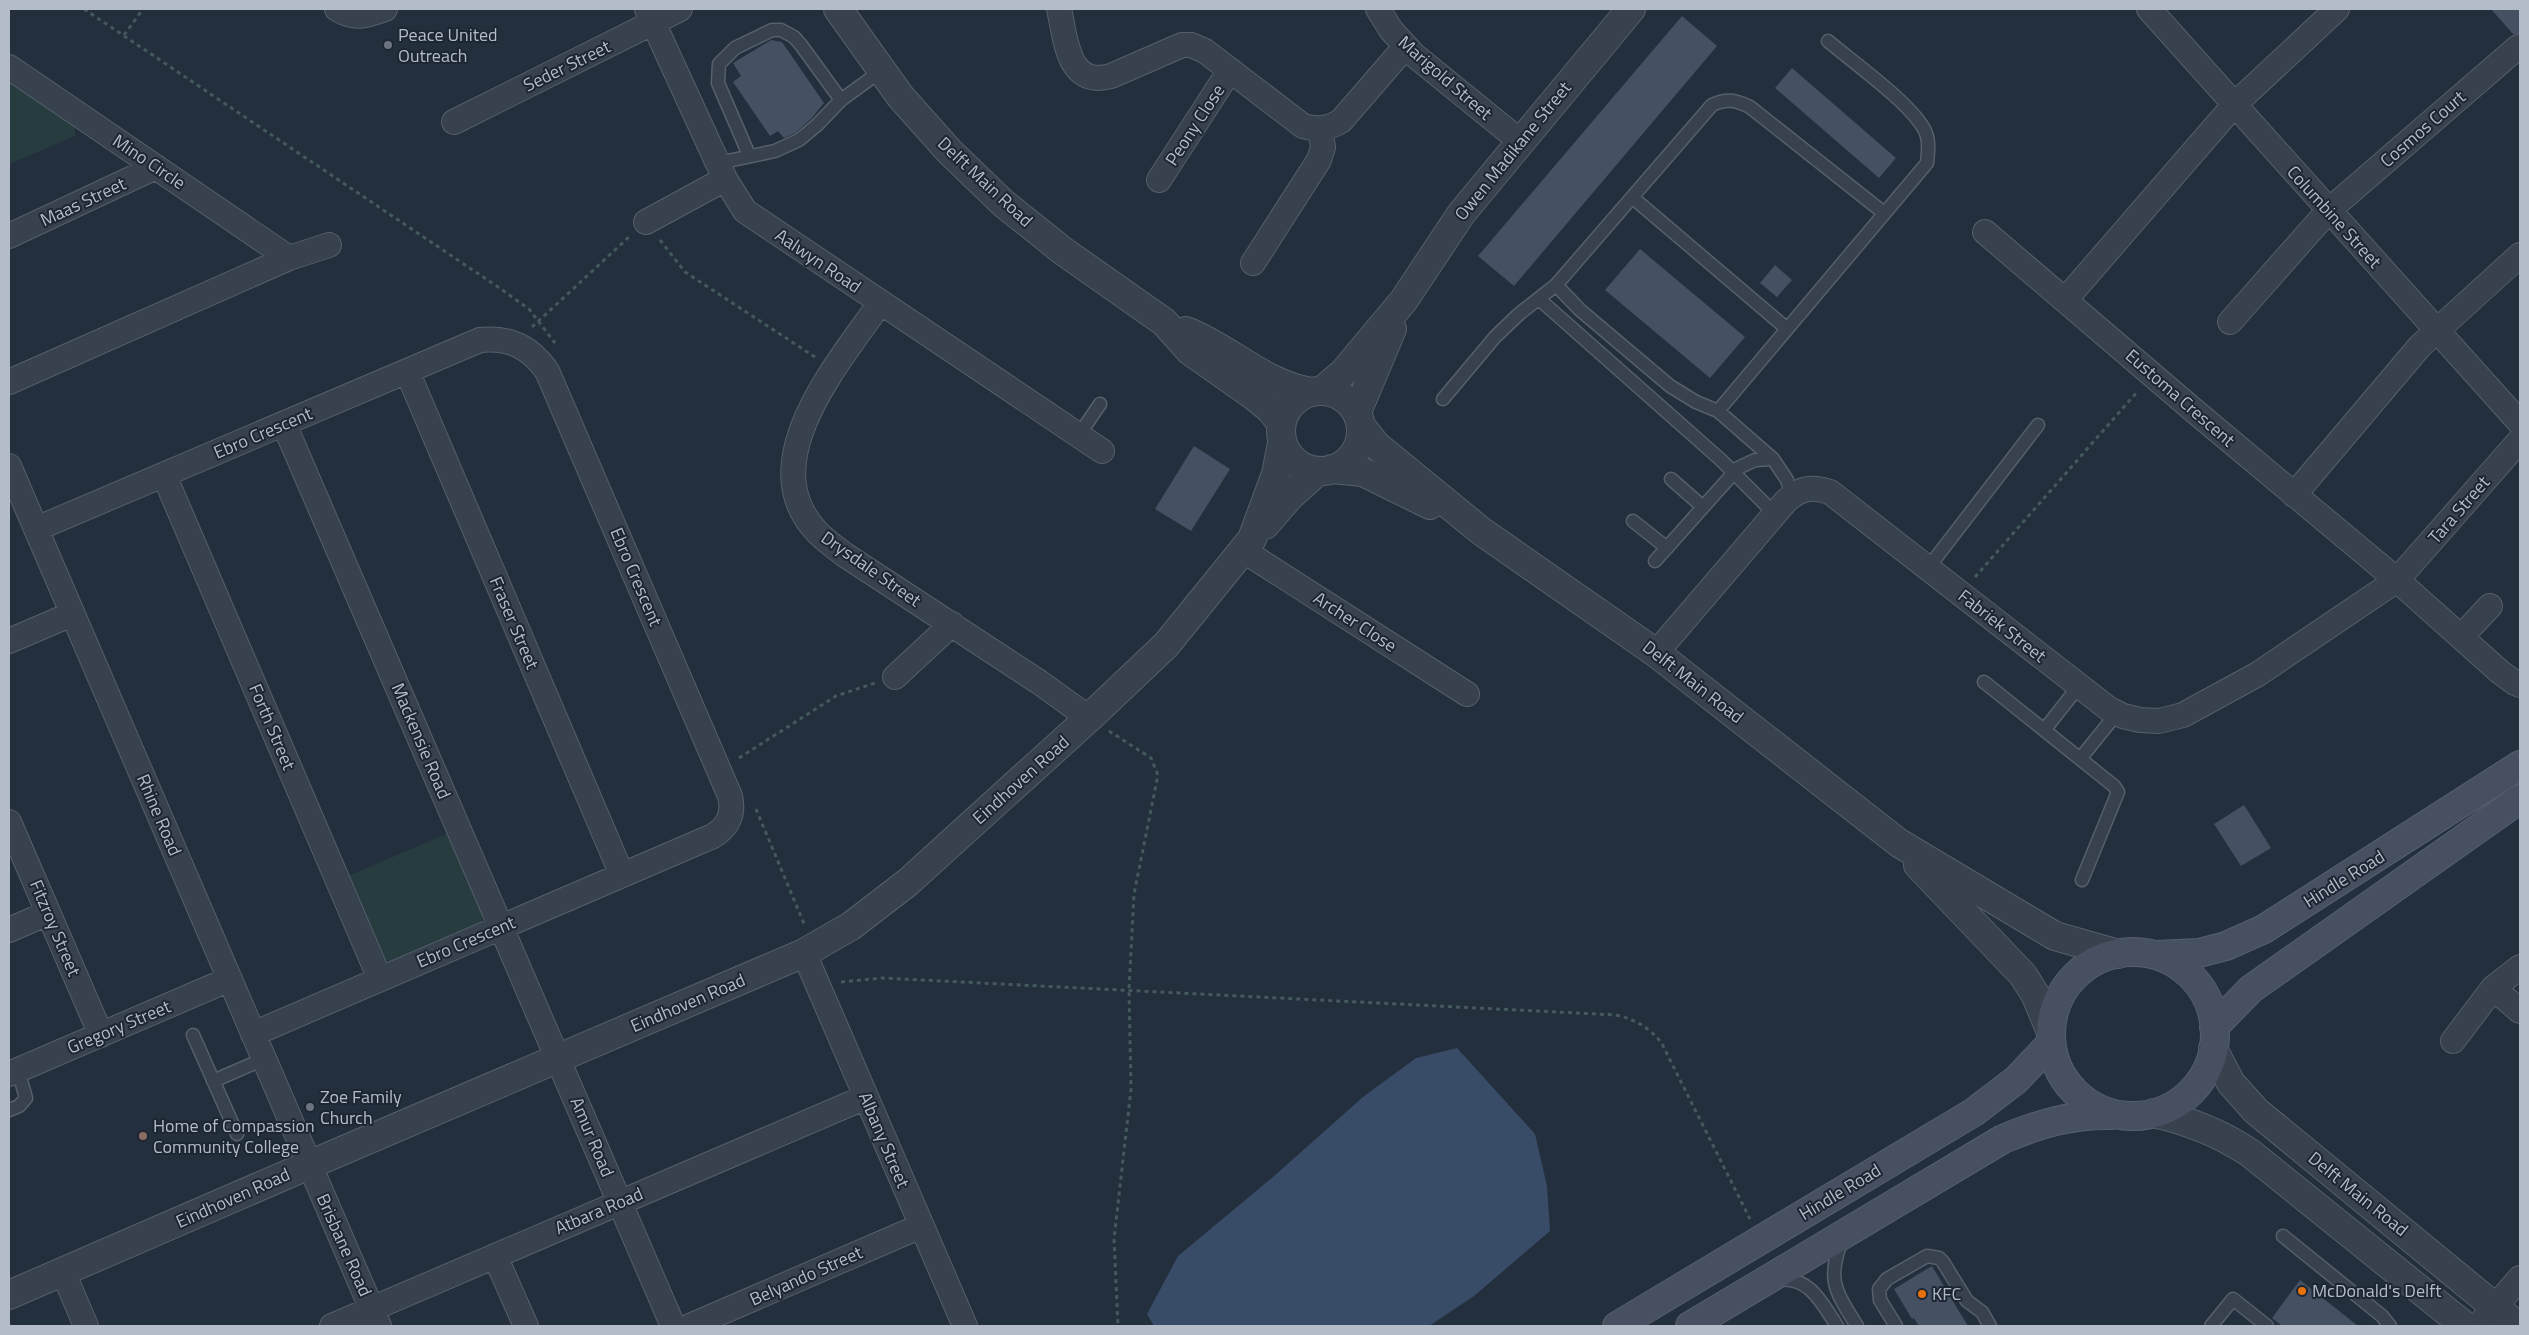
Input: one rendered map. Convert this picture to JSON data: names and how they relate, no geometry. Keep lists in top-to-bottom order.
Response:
{
  "streets": {
    "main road": ["Hindle Road"],
    "street": [
      "Seder Street",
      "Marigold Street",
      "Peony Close",
      "Cosmos Court",
      "Owen Madikane Street",
      "Mino Circle",
      "Delft Main Road",
      "Maas Street",
      "Columbine Street",
      "Aalwyn Road",
      "Eustoma Crescent",
      "Ebro Crescent",
      "Tara Street",
      "Drysdale Street",
      "Archer Close",
      "Fraser Street",
      "Fabriek Street",
      "Forth Street",
      "Mackensie Road",
      "Eindhoven Road",
      "Rhine Road",
      "Fitzroy Street",
      "Gregory Street",
      "Amur Road",
      "Albany Street",
      "Atbara Road",
      "Brisbane Road",
      "Belyando Street"
    ]
  },
  "crossings": [
    ["Seder Street", "Aalwyn Road"],
    ["Marigold Street", "Owen Madikane Street"],
    ["Cosmos Court", "Columbine Street"],
    ["Owen Madikane Street", "Delft Main Road"],
    ["Owen Madikane Street", "Eindhoven Road"],
    ["Mino Circle", "Maas Street"],
    ["Delft Main Road", "Eindhoven Road"],
    ["Delft Main Road", "Hindle Road"],
    ["Aalwyn Road", "Drysdale Street"],
    ["Eustoma Crescent", "Tara Street"],
    ["Eustoma Crescent", "Fabriek Street"],
    ["Ebro Crescent", "Fraser Street"],
    ["Ebro Crescent", "Forth Street"],
    ["Ebro Crescent", "Mackensie Road"],
    ["Ebro Crescent", "Rhine Road"],
    ["Tara Street", "Fabriek Street"],
    ["Drysdale Street", "Eindhoven Road"],
    ["Archer Close", "Eindhoven Road"],
    ["Mackensie Road", "Eindhoven Road"],
    ["Mackensie Road", "Amur Road"],
    ["Eindhoven Road", "Rhine Road"],
    ["Eindhoven Road", "Amur Road"],
    ["Eindhoven Road", "Albany Street"],
    ["Eindhoven Road", "Brisbane Road"],
    ["Rhine Road", "Gregory Street"],
    ["Rhine Road", "Brisbane Road"],
    ["Fitzroy Street", "Gregory Street"],
    ["Amur Road", "Atbara Road"],
    ["Albany Street", "Atbara Road"],
    ["Albany Street", "Belyando Street"],
    ["Atbara Road", "Brisbane Road"]
  ],
  "places": [
    "Peace United Outreach",
    "Zoe Family Church",
    "Home of Compassion Community College",
    "McDonald's Delft",
    "KFC"
  ]
}
